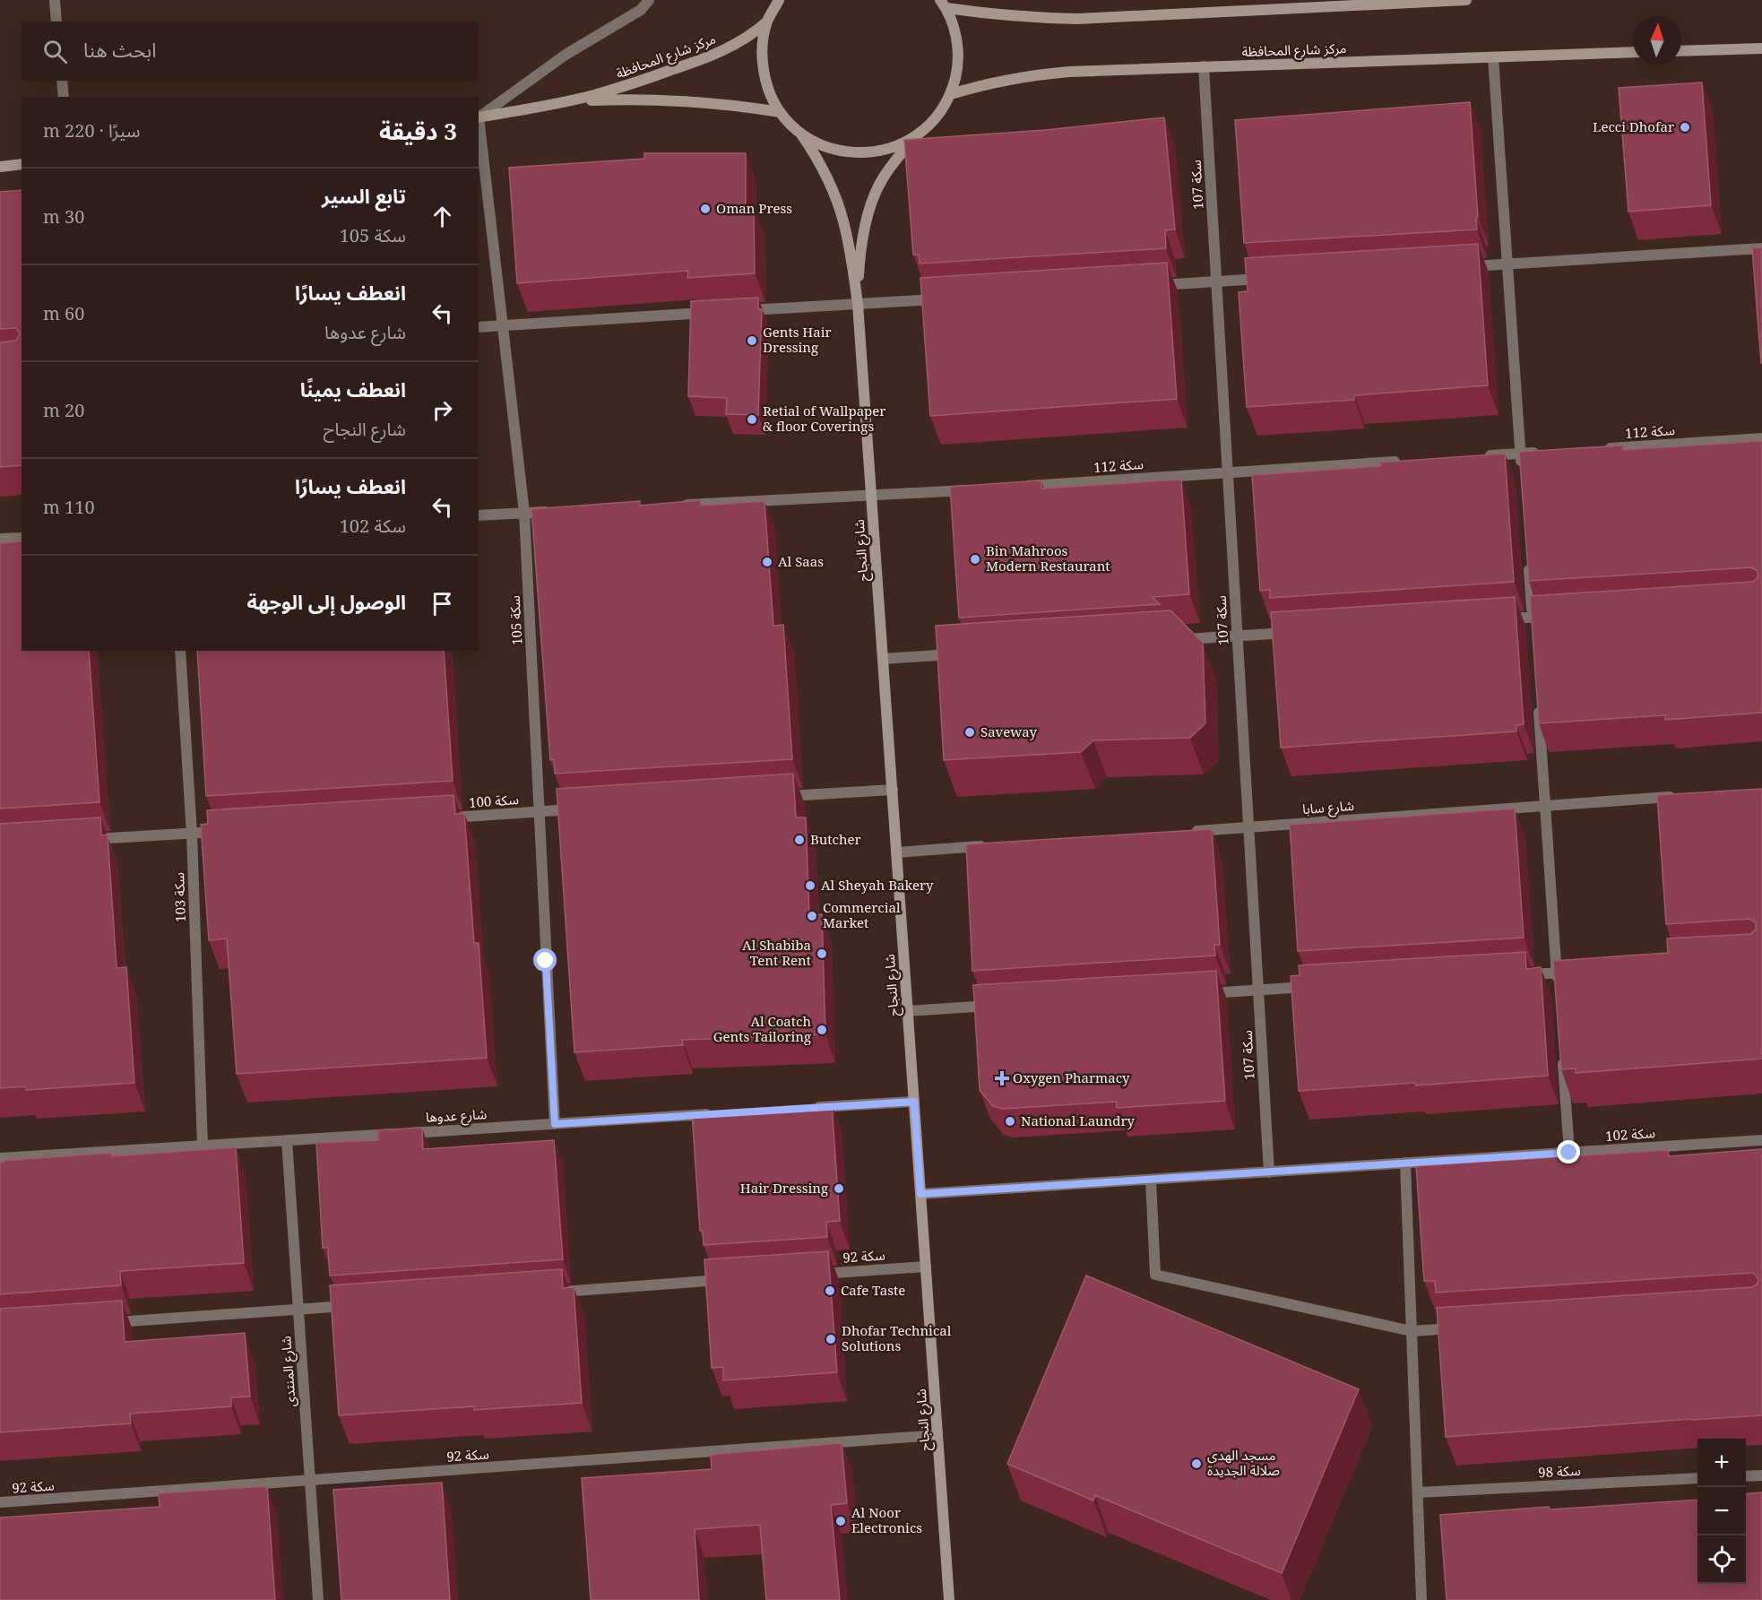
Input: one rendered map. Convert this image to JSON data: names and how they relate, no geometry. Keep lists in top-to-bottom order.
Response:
{
  "streets": {
    "street": [
      "مركز شارع المحافظة",
      "سكة 107",
      "سكة 112",
      "شارع النجاح",
      "سكة 105",
      "سكة 100",
      "شارع سابا",
      "سكة 103",
      "شارع عدوها",
      "سكة 102",
      "سكة 92",
      "شارع المنتدى",
      "سكة 98"
    ]
  },
  "crossings": [
    ["مركز شارع المحافظة", "سكة 107"],
    ["سكة 107", "سكة 112"],
    ["سكة 107", "شارع سابا"],
    ["سكة 107", "سكة 102"],
    ["شارع النجاح", "سكة 102"],
    ["شارع النجاح", "سكة 92"],
    ["سكة 105", "سكة 100"],
    ["سكة 105", "شارع عدوها"],
    ["سكة 103", "شارع عدوها"],
    ["شارع عدوها", "شارع المنتدى"],
    ["سكة 92", "شارع المنتدى"]
  ],
  "places": {
    "other": [
      "Lecci Dhofar",
      "Oman Press",
      "Gents Hair Dressing",
      "Retial of Wallpaper & floor Coverings",
      "Bin Mahroos Modern Restaurant",
      "Al Saas",
      "Saveway",
      "Butcher",
      "Al Sheyah Bakery",
      "Commercial Market",
      "Al Shabiba Tent Rent",
      "Al Coatch Gents Tailoring",
      "National Laundry",
      "Hair Dressing",
      "Cafe Taste",
      "Dhofar Technical Solutions",
      "مسجد الهدى صلالة الجديدة",
      "Al Noor Electronics"
    ],
    "health": ["Oxygen Pharmacy"]
  },
  "north": "top",
  "page": {
    "search": "ابحث هنا",
    "heading": ["3 دقيقة", "سيرًا · 220 m"],
    "list": [
      ["تابع السير", "سكة 105", "30 m"],
      ["انعطف يسارًا", "شارع عدوها", "60 m"],
      ["انعطف يمينًا", "شارع النجاح", "20 m"],
      ["انعطف يسارًا", "سكة 102", "110 m"],
      "الوصول إلى الوجهة"
    ],
    "map_buttons": ["+", "−"]
  }
}
